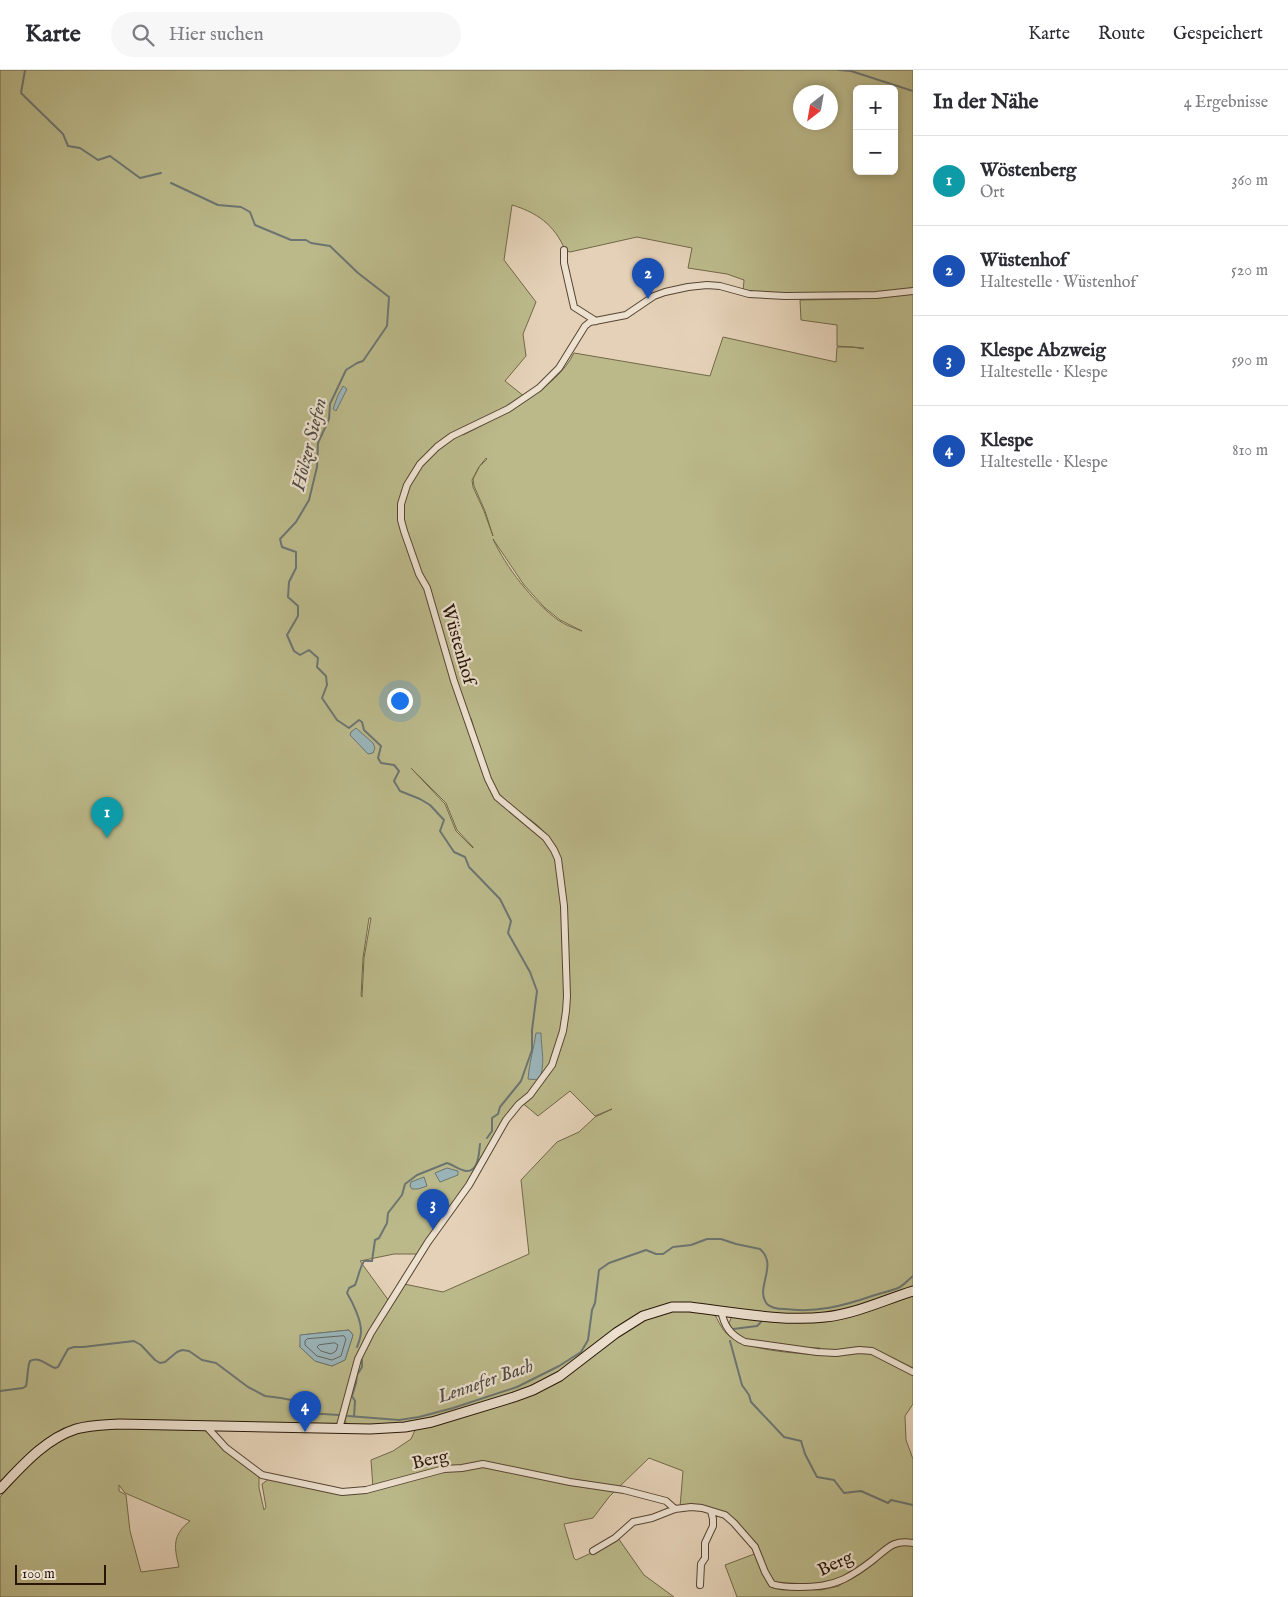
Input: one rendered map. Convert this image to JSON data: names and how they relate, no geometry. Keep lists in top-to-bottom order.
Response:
{
  "streets": {
    "street": ["Wüstenhof", "Berg"]
  },
  "water": ["Hölzer Siefen", "Lennefer Bach"],
  "scale_bar": "100 m",
  "north": "bottom left",
  "page": {
    "header": "Karte",
    "search": "Hier suchen",
    "nav": ["Karte", "Route", "Gespeichert"],
    "heading": ["In der Nähe", "4 Ergebnisse"],
    "map_buttons": ["+", "−"],
    "list": [
      {
        "mark": "1",
        "name": "Wöstenberg",
        "note": "Ort",
        "value": "360 m"
      },
      {
        "mark": "2",
        "name": "Wüstenhof",
        "note": "Haltestelle · Wüstenhof",
        "value": "520 m"
      },
      {
        "mark": "3",
        "name": "Klespe Abzweig",
        "note": "Haltestelle · Klespe",
        "value": "590 m"
      },
      {
        "mark": "4",
        "name": "Klespe",
        "note": "Haltestelle · Klespe",
        "value": "810 m"
      }
    ],
    "pins": [
      "2",
      "1",
      "3",
      "4"
    ],
    "scale": "100 m"
  }
}
